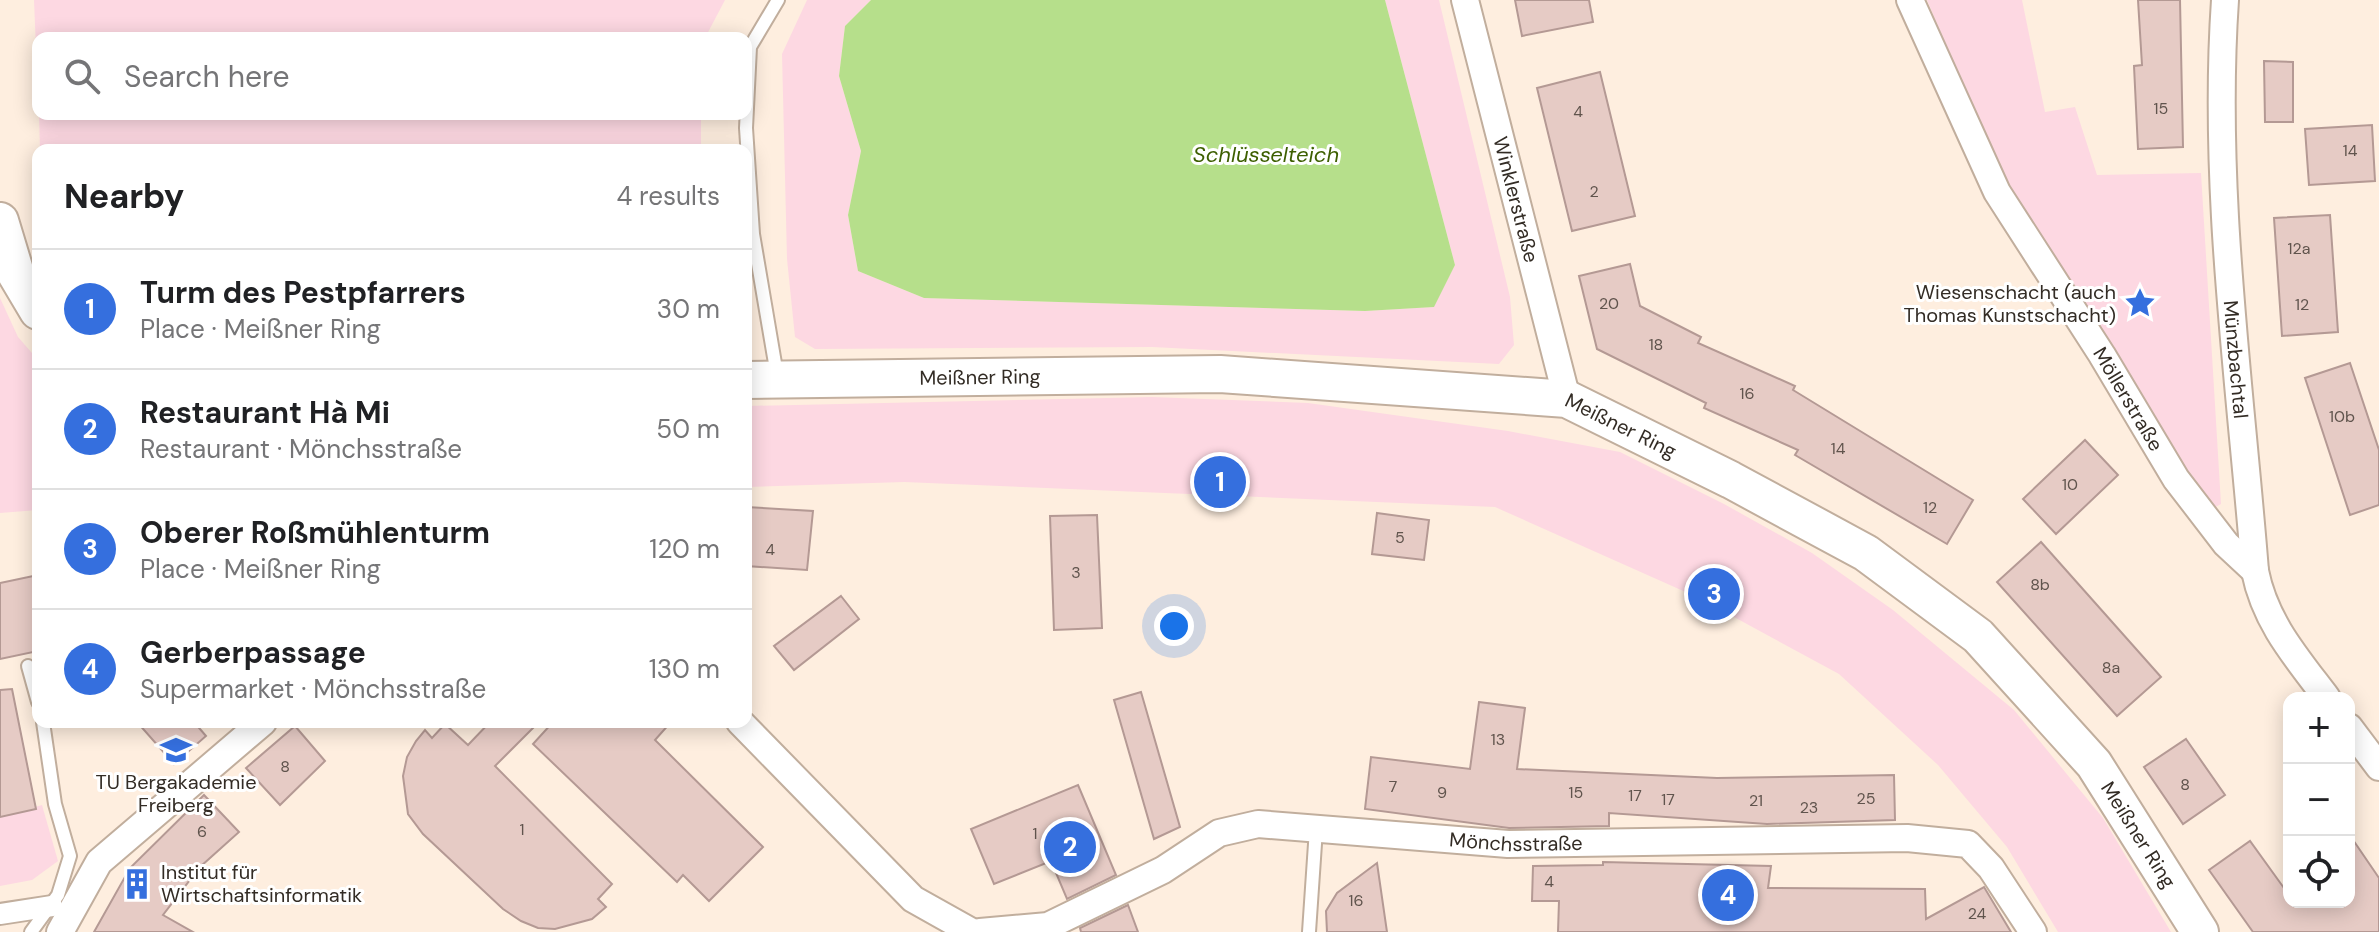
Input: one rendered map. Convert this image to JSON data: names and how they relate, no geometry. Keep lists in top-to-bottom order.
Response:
{
  "streets": {
    "main road": ["Meißner Ring"],
    "street": [
      "Winklerstraße",
      "Münzbachtal",
      "Möllerstraße",
      "Mönchsstraße"
    ]
  },
  "crossings": [
    ["Winklerstraße", "Meißner Ring"],
    ["Münzbachtal", "Möllerstraße"]
  ],
  "water": ["Schlüsselteich"],
  "places": {
    "place": ["Wiesenschacht (auch Thomas Kunstschacht)"],
    "school or university": ["TU Bergakademie Freiberg"],
    "building": ["Institut für Wirtschaftsinformatik"]
  },
  "house_numbers": [
    "15",
    "4",
    "14",
    "2",
    "12a",
    "20",
    "12",
    "18",
    "16",
    "10b",
    "14",
    "10",
    "12",
    "5",
    "4",
    "3",
    "8b",
    "8a",
    "13",
    "8",
    "8",
    "7",
    "9",
    "15",
    "17",
    "25",
    "17",
    "21",
    "23",
    "1",
    "6",
    "1",
    "4",
    "16",
    "24"
  ],
  "page": {
    "search": "Search here",
    "heading": ["Nearby", "4 results"],
    "list": [
      {
        "mark": "1",
        "name": "Turm des Pestpfarrers",
        "note": "Place · Meißner Ring",
        "value": "30 m"
      },
      {
        "mark": "2",
        "name": "Restaurant Hà Mi",
        "note": "Restaurant · Mönchsstraße",
        "value": "50 m"
      },
      {
        "mark": "3",
        "name": "Oberer Roßmühlenturm",
        "note": "Place · Meißner Ring",
        "value": "120 m"
      },
      {
        "mark": "4",
        "name": "Gerberpassage",
        "note": "Supermarket · Mönchsstraße",
        "value": "130 m"
      }
    ],
    "pins": [
      "1",
      "3",
      "2",
      "4"
    ],
    "map_buttons": ["+", "−"]
  }
}
